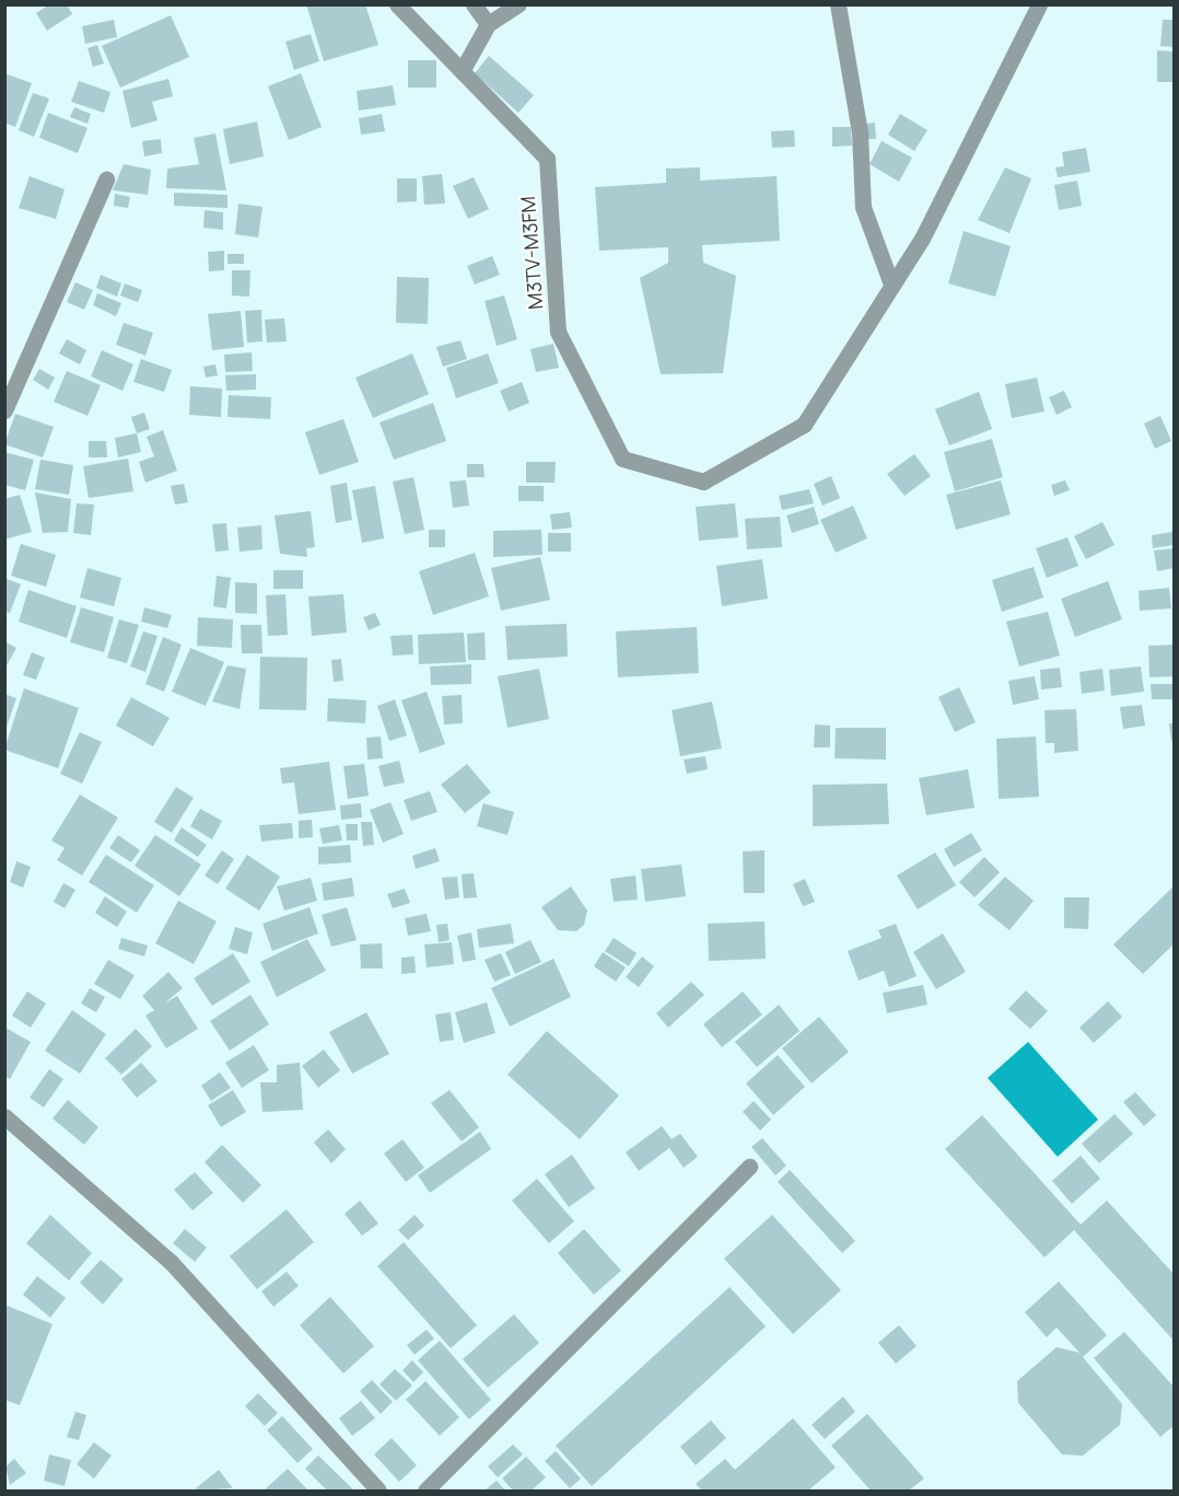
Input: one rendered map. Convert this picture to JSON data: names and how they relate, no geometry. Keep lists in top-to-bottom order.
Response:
{
  "streets": {
    "street": ["M3TV-M3FM"]
  }
}
